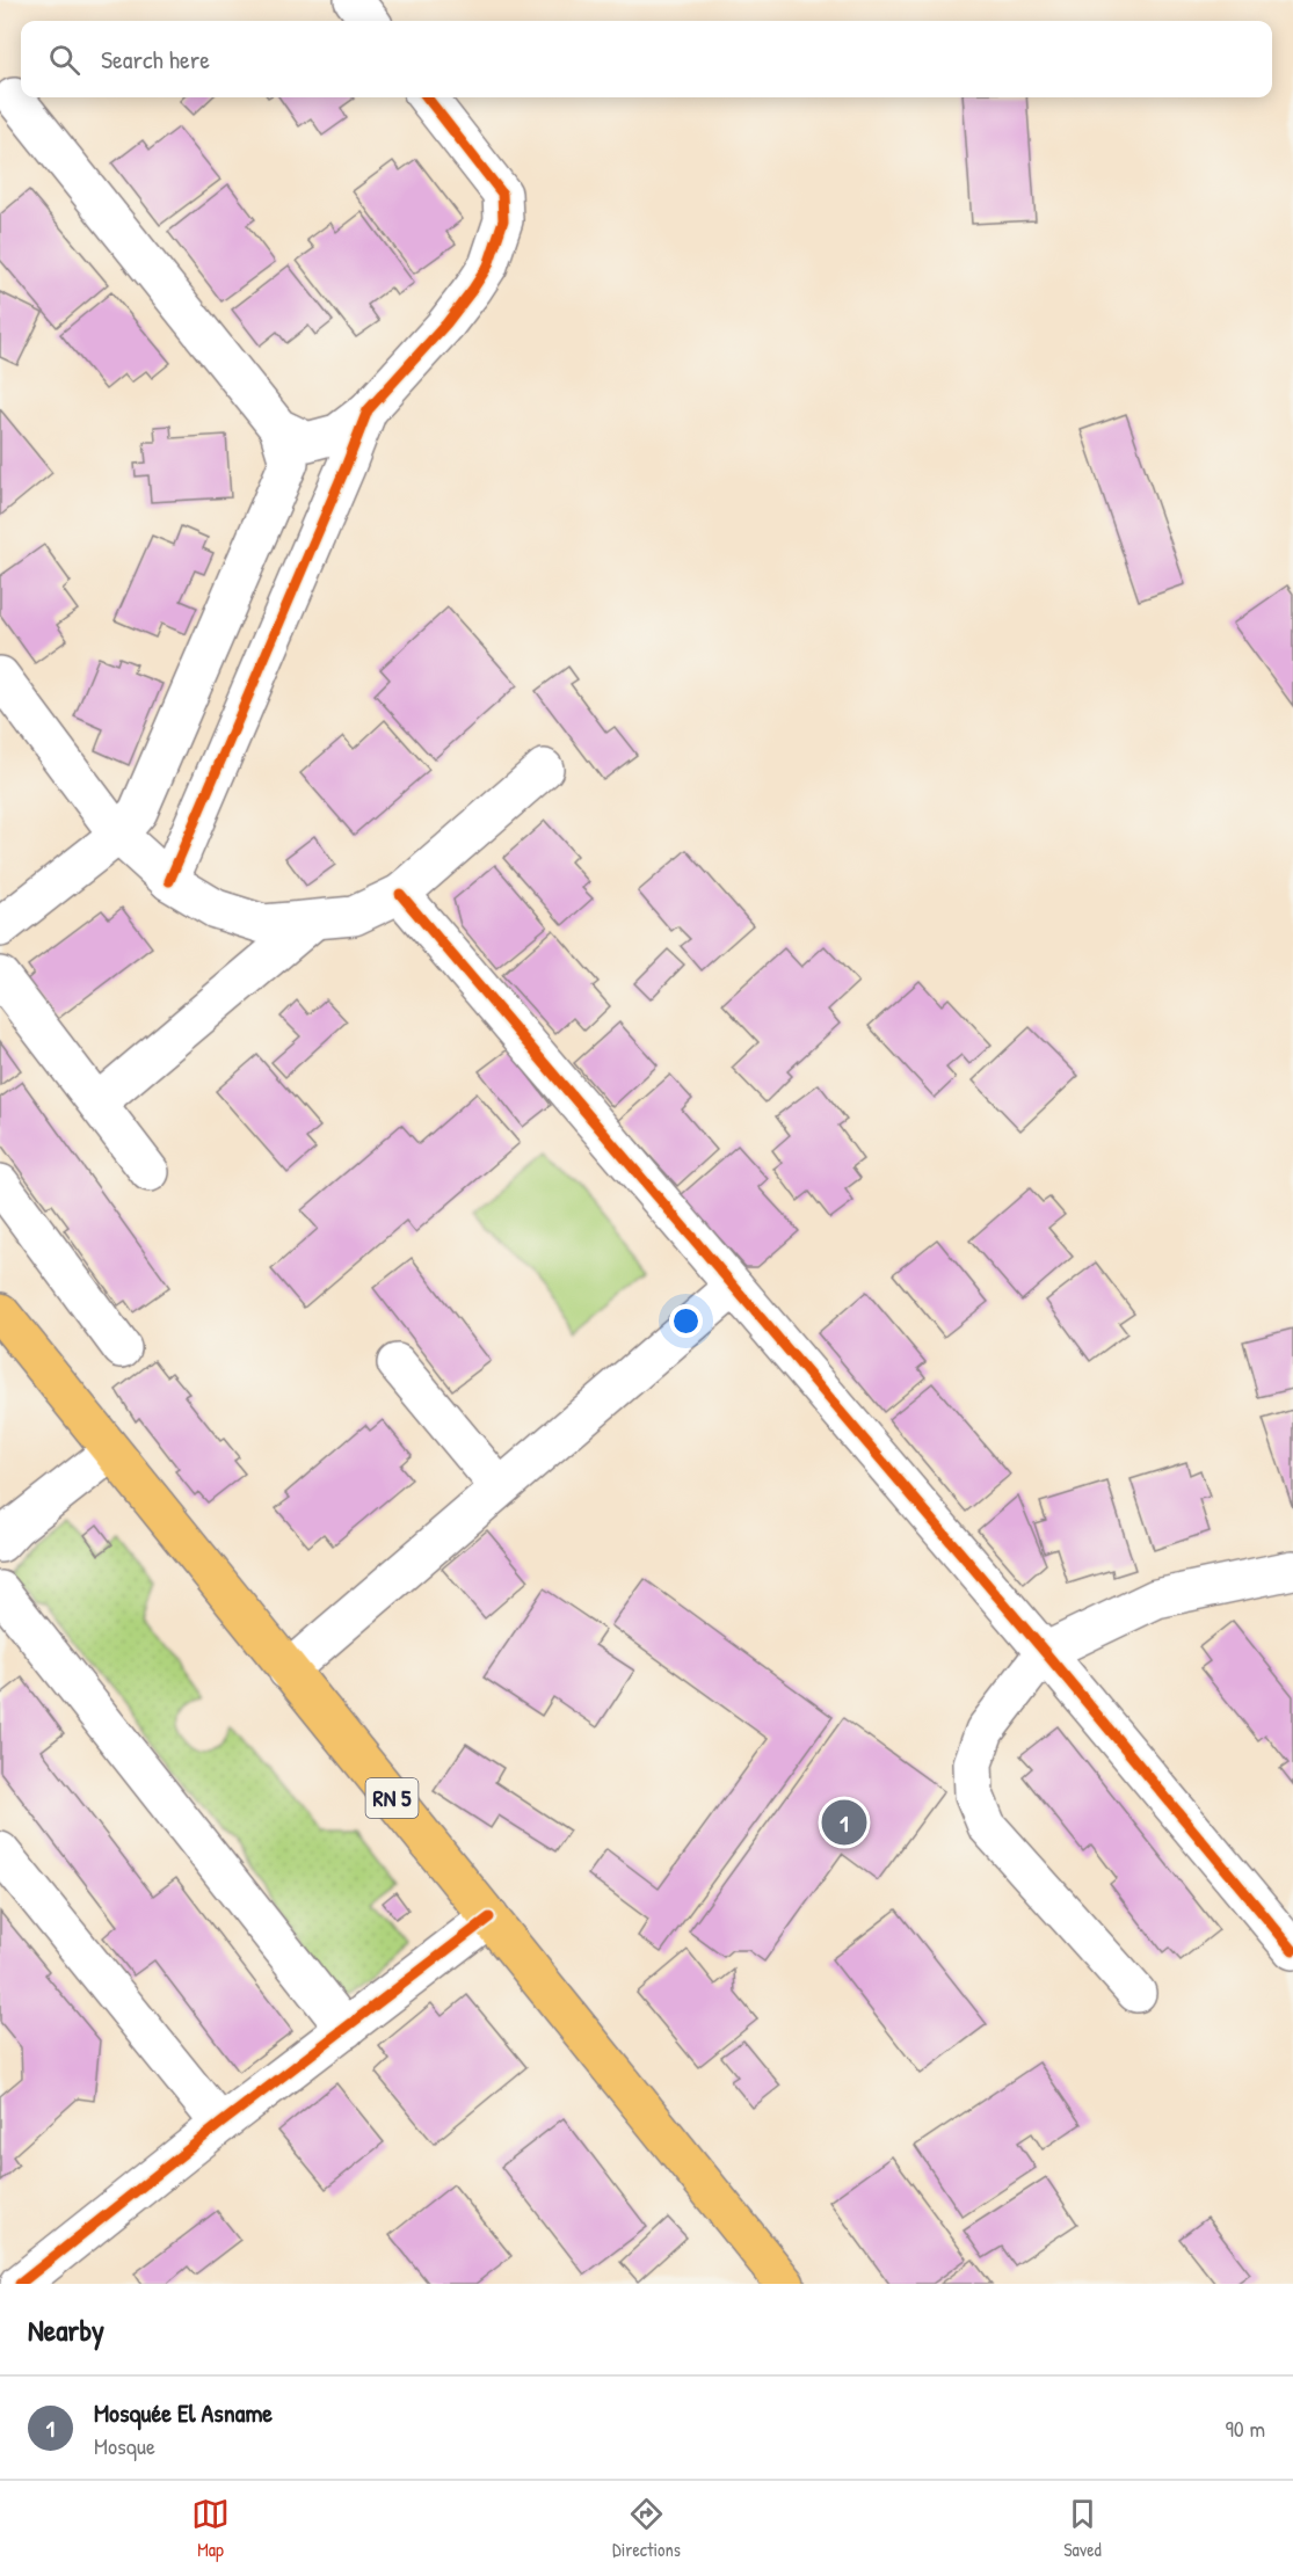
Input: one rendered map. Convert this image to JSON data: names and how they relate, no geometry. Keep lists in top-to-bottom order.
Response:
{
  "streets": {
    "main road": ["RN 5"]
  },
  "page": {
    "search": "Search here",
    "pins": "1",
    "heading": "Nearby",
    "list": [
      {
        "mark": "1",
        "name": "Mosquée El Asname",
        "note": "Mosque",
        "value": "90 m"
      }
    ],
    "nav": ["Map", "Directions", "Saved"]
  }
}
